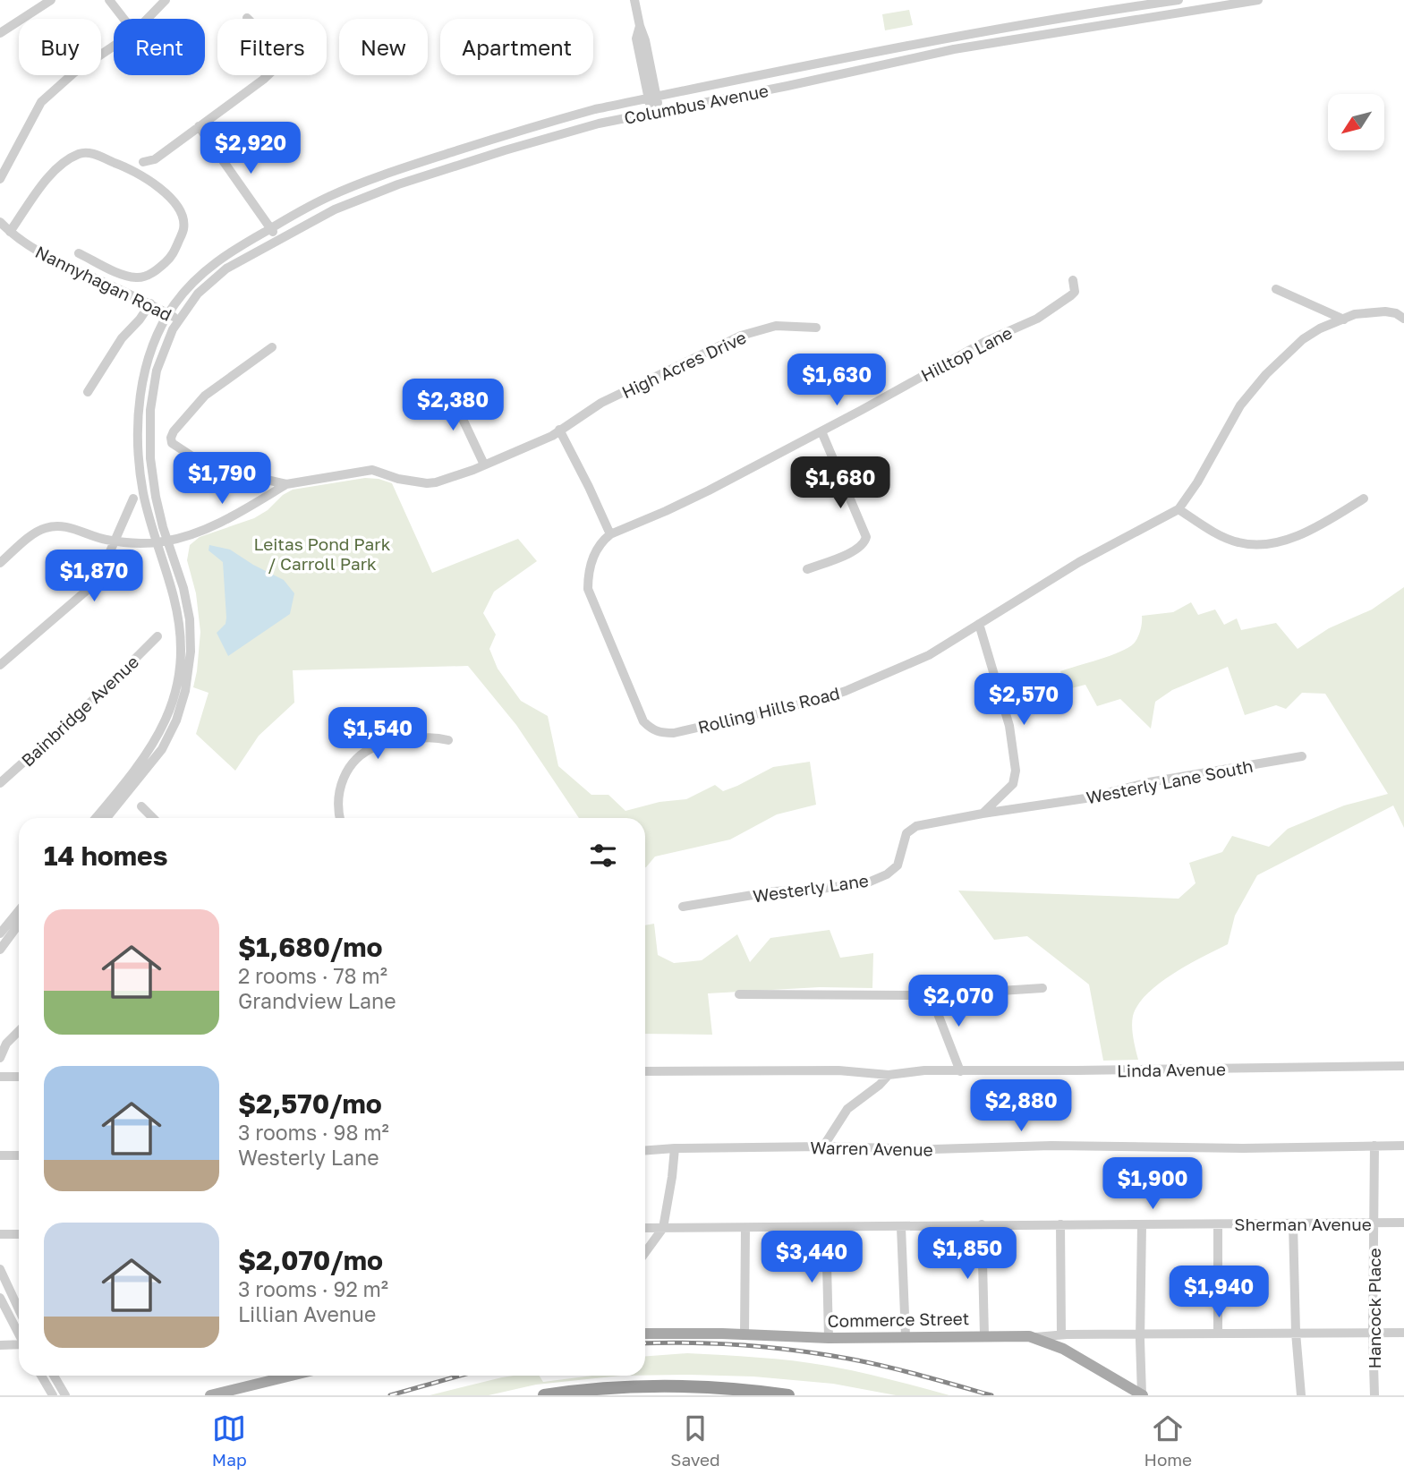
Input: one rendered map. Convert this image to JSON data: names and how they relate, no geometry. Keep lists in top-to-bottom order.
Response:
{
  "streets": {
    "main road": ["Commerce Street"],
    "street": [
      "Columbus Avenue",
      "Nannyhagan Road",
      "Hilltop Lane",
      "High Acres Drive",
      "Rolling Hills Road",
      "Bainbridge Avenue",
      "Westerly Lane South",
      "Westerly Lane",
      "Linda Avenue",
      "Warren Avenue",
      "Sherman Avenue",
      "Hancock Place"
    ]
  },
  "crossings": [
    ["Columbus Avenue", "Nannyhagan Road"],
    ["Hilltop Lane", "Rolling Hills Road"],
    ["Westerly Lane South", "Westerly Lane"],
    ["Warren Avenue", "Hancock Place"],
    ["Sherman Avenue", "Hancock Place"]
  ],
  "parks": ["Leitas Pond Park / Carroll Park"],
  "north": "bottom left",
  "page": {
    "chip": [
      "Buy",
      "Rent",
      "Filters",
      "New",
      "Apartment"
    ],
    "price": [
      "$2,920",
      "$1,630",
      "$2,380",
      "$1,790",
      "$1,680",
      "$1,870",
      "$2,570",
      "$1,540",
      "$2,070",
      "$2,880",
      "$1,900",
      "$1,850",
      "$3,440",
      "$1,940"
    ],
    "heading": "14 homes",
    "list": [
      {
        "name": "$1,680/mo",
        "note": "2 rooms · 78 m² · Grandview Lane"
      },
      {
        "name": "$2,570/mo",
        "note": "3 rooms · 98 m² · Westerly Lane"
      },
      {
        "name": "$2,070/mo",
        "note": "3 rooms · 92 m² · Lillian Avenue"
      }
    ],
    "tabs": ["Map", "Saved", "Home"]
  }
}
